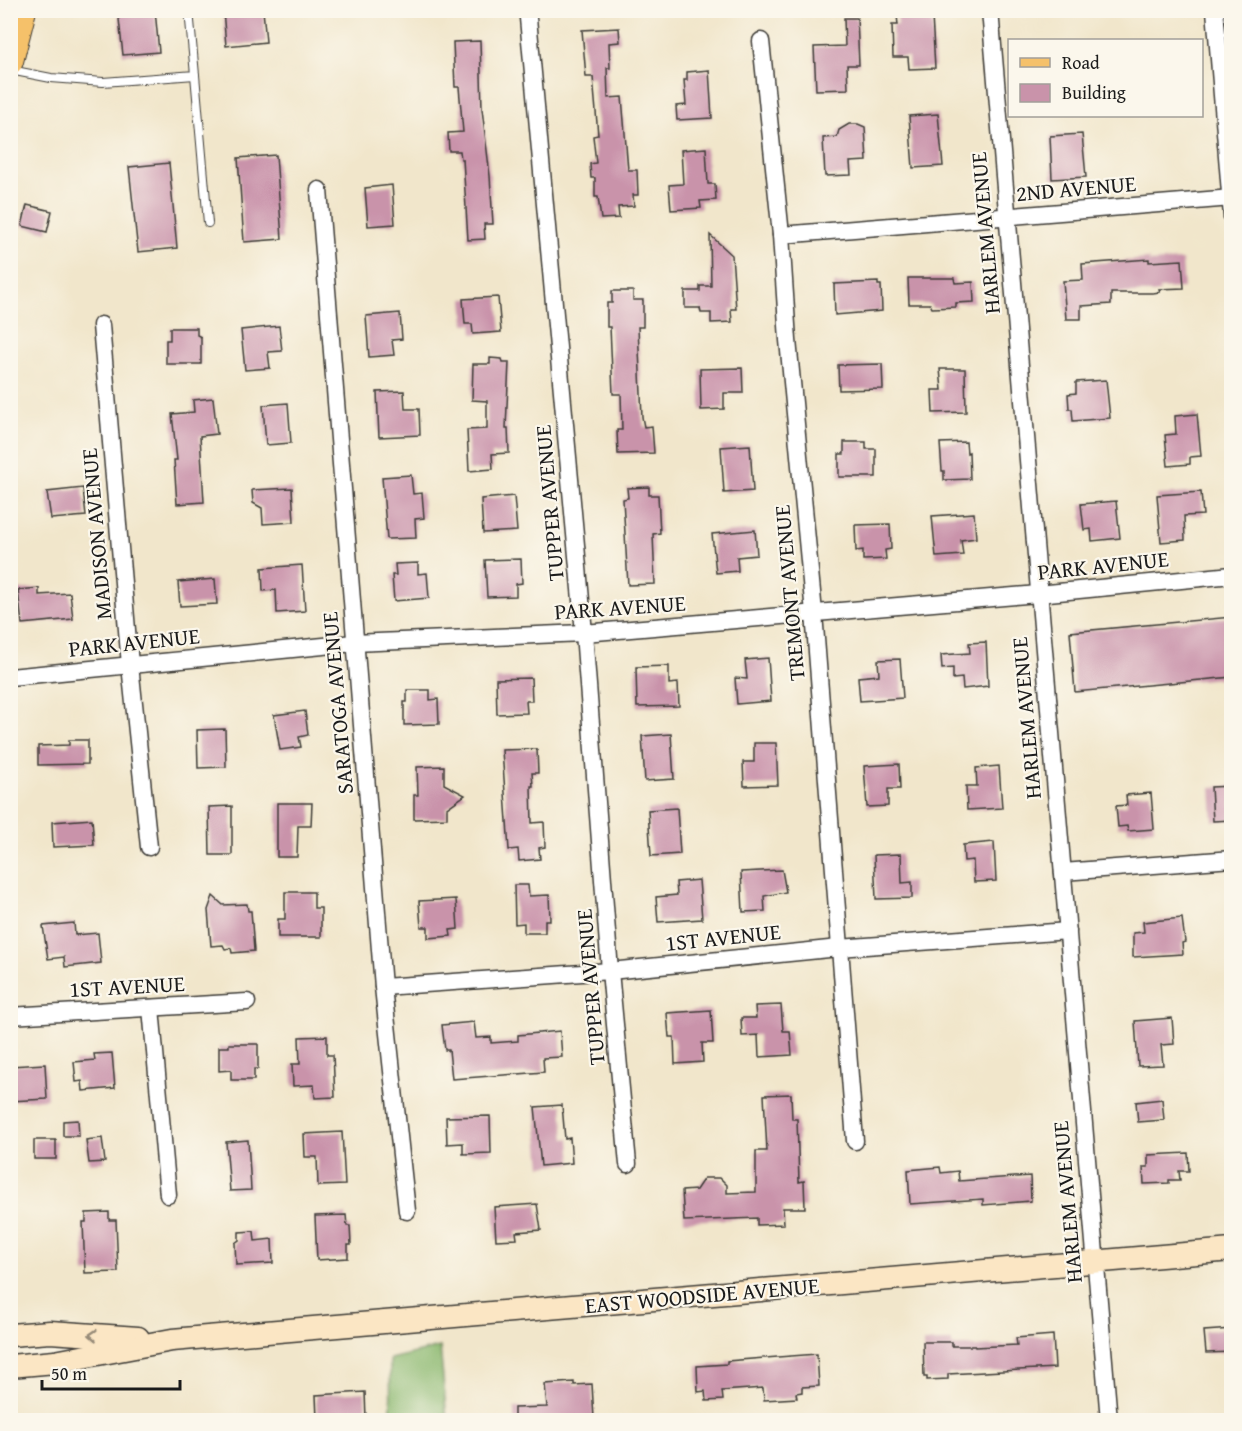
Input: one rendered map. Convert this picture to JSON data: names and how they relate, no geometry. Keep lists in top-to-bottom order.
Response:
{
  "streets": {
    "main road": ["EAST WOODSIDE AVENUE"],
    "street": [
      "2ND AVENUE",
      "HARLEM AVENUE",
      "TUPPER AVENUE",
      "MADISON AVENUE",
      "PARK AVENUE",
      "TREMONT AVENUE",
      "SARATOGA AVENUE",
      "1ST AVENUE"
    ]
  },
  "crossings": [
    ["2ND AVENUE", "HARLEM AVENUE"],
    ["2ND AVENUE", "TREMONT AVENUE"],
    ["HARLEM AVENUE", "PARK AVENUE"],
    ["HARLEM AVENUE", "1ST AVENUE"],
    ["HARLEM AVENUE", "EAST WOODSIDE AVENUE"],
    ["TUPPER AVENUE", "PARK AVENUE"],
    ["TUPPER AVENUE", "1ST AVENUE"],
    ["MADISON AVENUE", "PARK AVENUE"],
    ["PARK AVENUE", "TREMONT AVENUE"],
    ["PARK AVENUE", "SARATOGA AVENUE"],
    ["TREMONT AVENUE", "1ST AVENUE"],
    ["SARATOGA AVENUE", "1ST AVENUE"]
  ],
  "legend": ["Road", "Building"],
  "scale_bar": "50 m"
}
